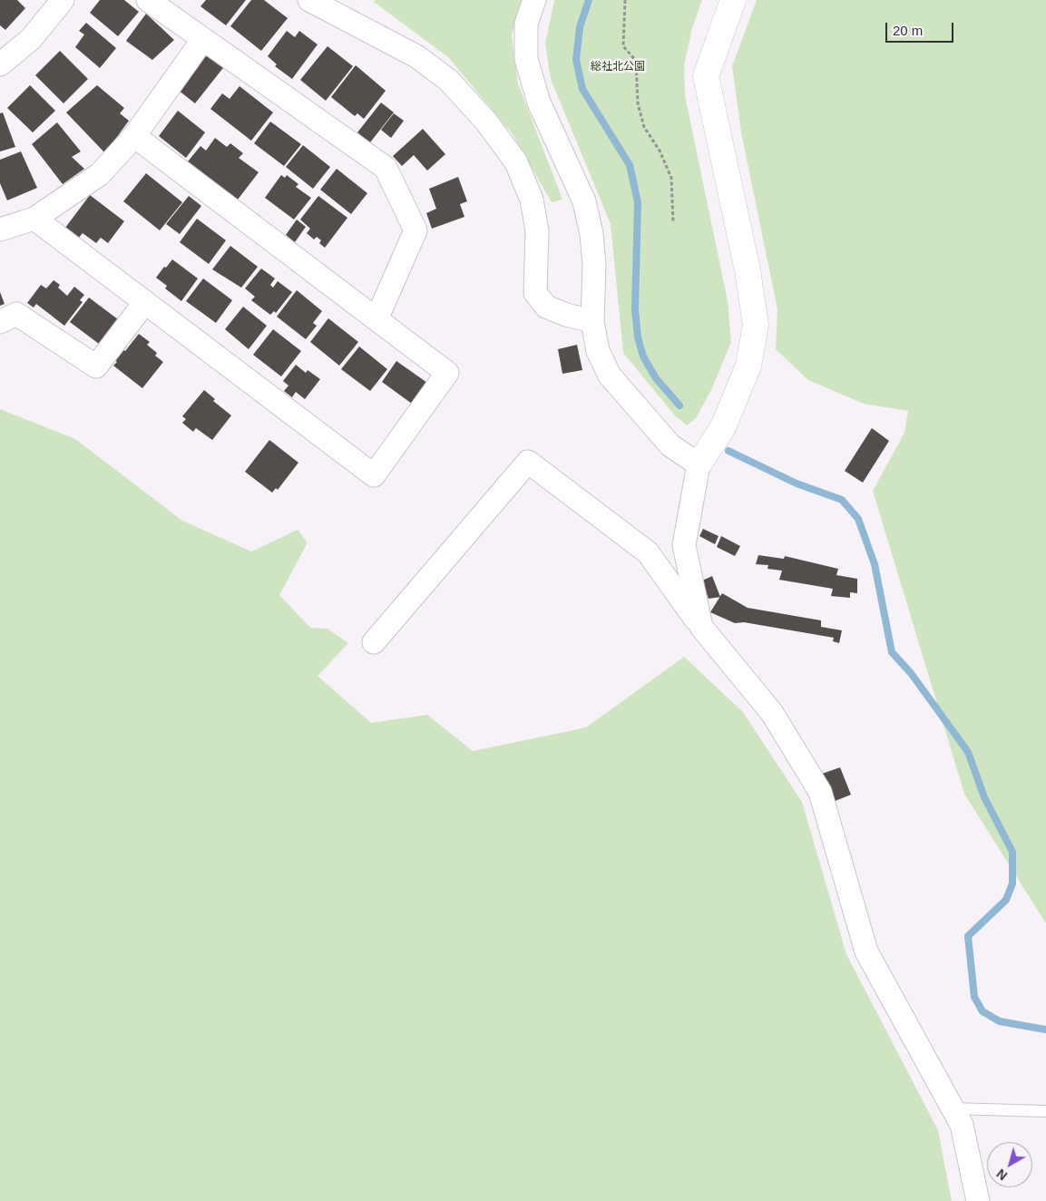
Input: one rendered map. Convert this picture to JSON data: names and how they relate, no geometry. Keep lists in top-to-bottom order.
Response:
{
  "parks": ["総社北公園"],
  "scale_bar": "20 m",
  "north": "bottom left"
}
